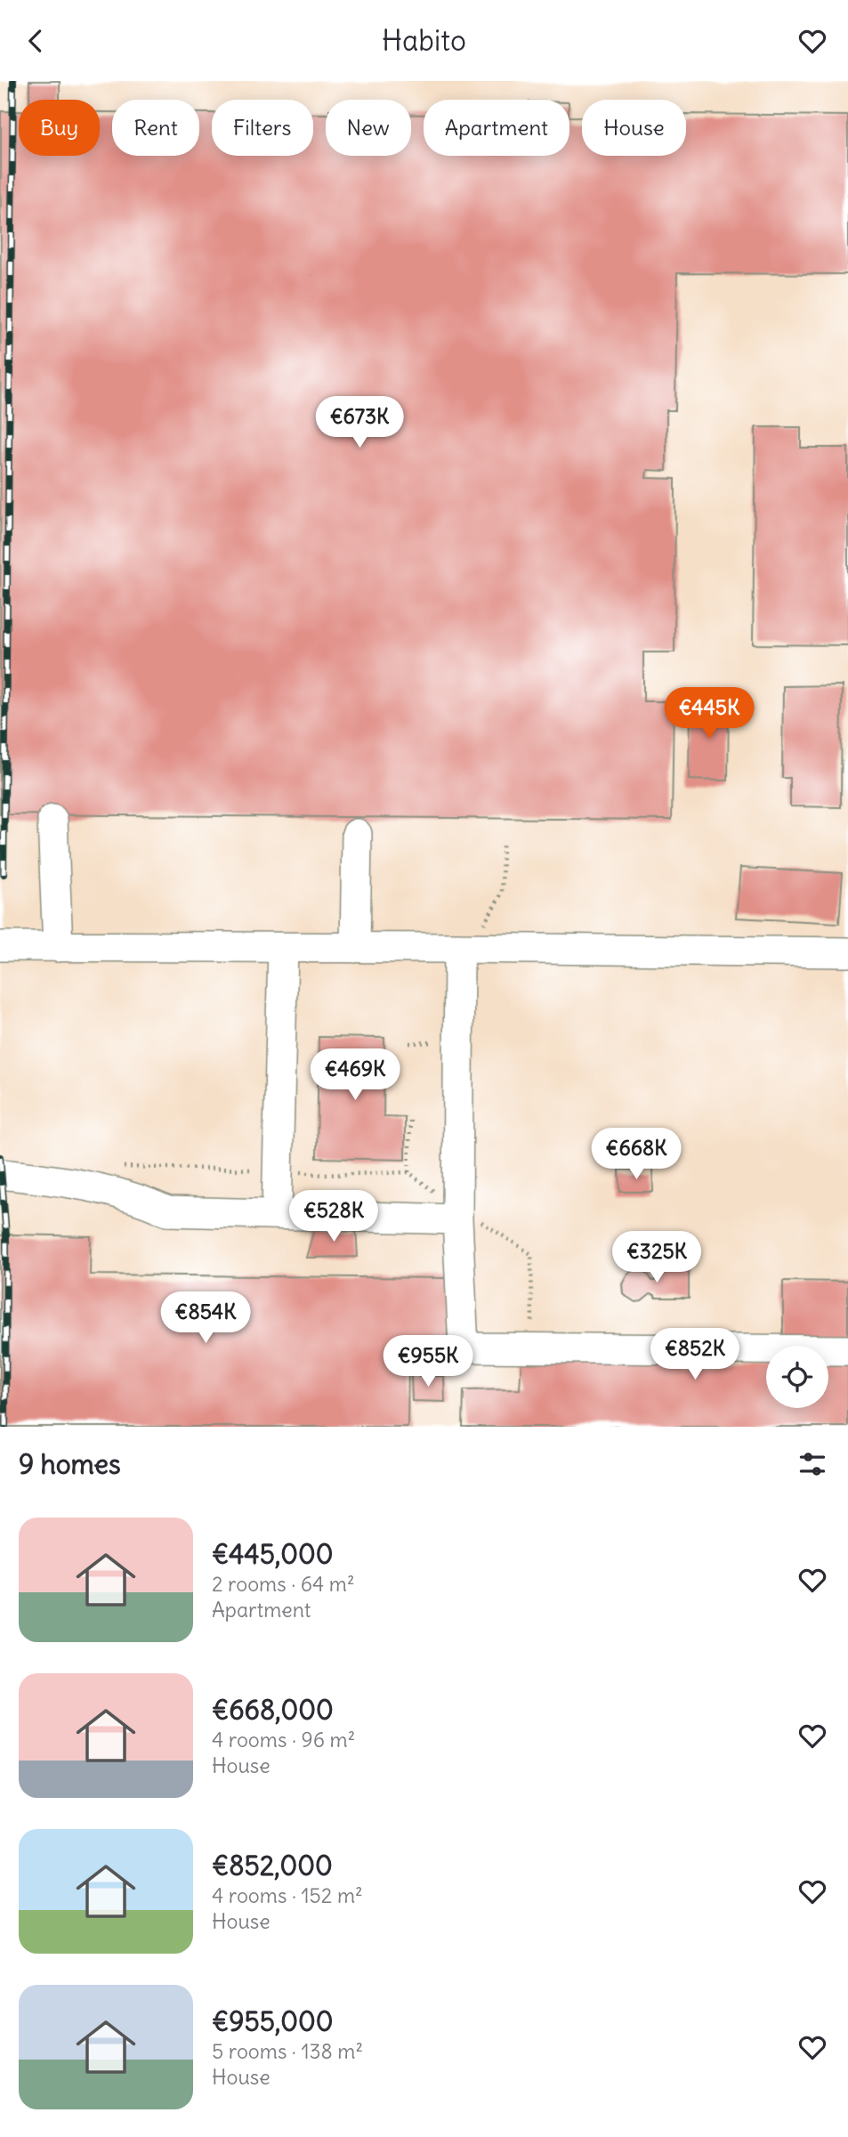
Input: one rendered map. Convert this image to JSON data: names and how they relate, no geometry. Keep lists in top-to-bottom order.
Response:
{
  "page": {
    "header": "Habito",
    "chip": [
      "Buy",
      "Rent",
      "Filters",
      "New",
      "Apartment",
      "House"
    ],
    "price": [
      "€673K",
      "€445K",
      "€469K",
      "€668K",
      "€528K",
      "€325K",
      "€854K",
      "€852K",
      "€955K"
    ],
    "heading": "9 homes",
    "list": [
      {
        "name": "€445,000",
        "note": "2 rooms · 64 m² · Apartment"
      },
      {
        "name": "€668,000",
        "note": "4 rooms · 96 m² · House"
      },
      {
        "name": "€852,000",
        "note": "4 rooms · 152 m² · House"
      },
      {
        "name": "€955,000",
        "note": "5 rooms · 138 m² · House"
      }
    ]
  }
}
